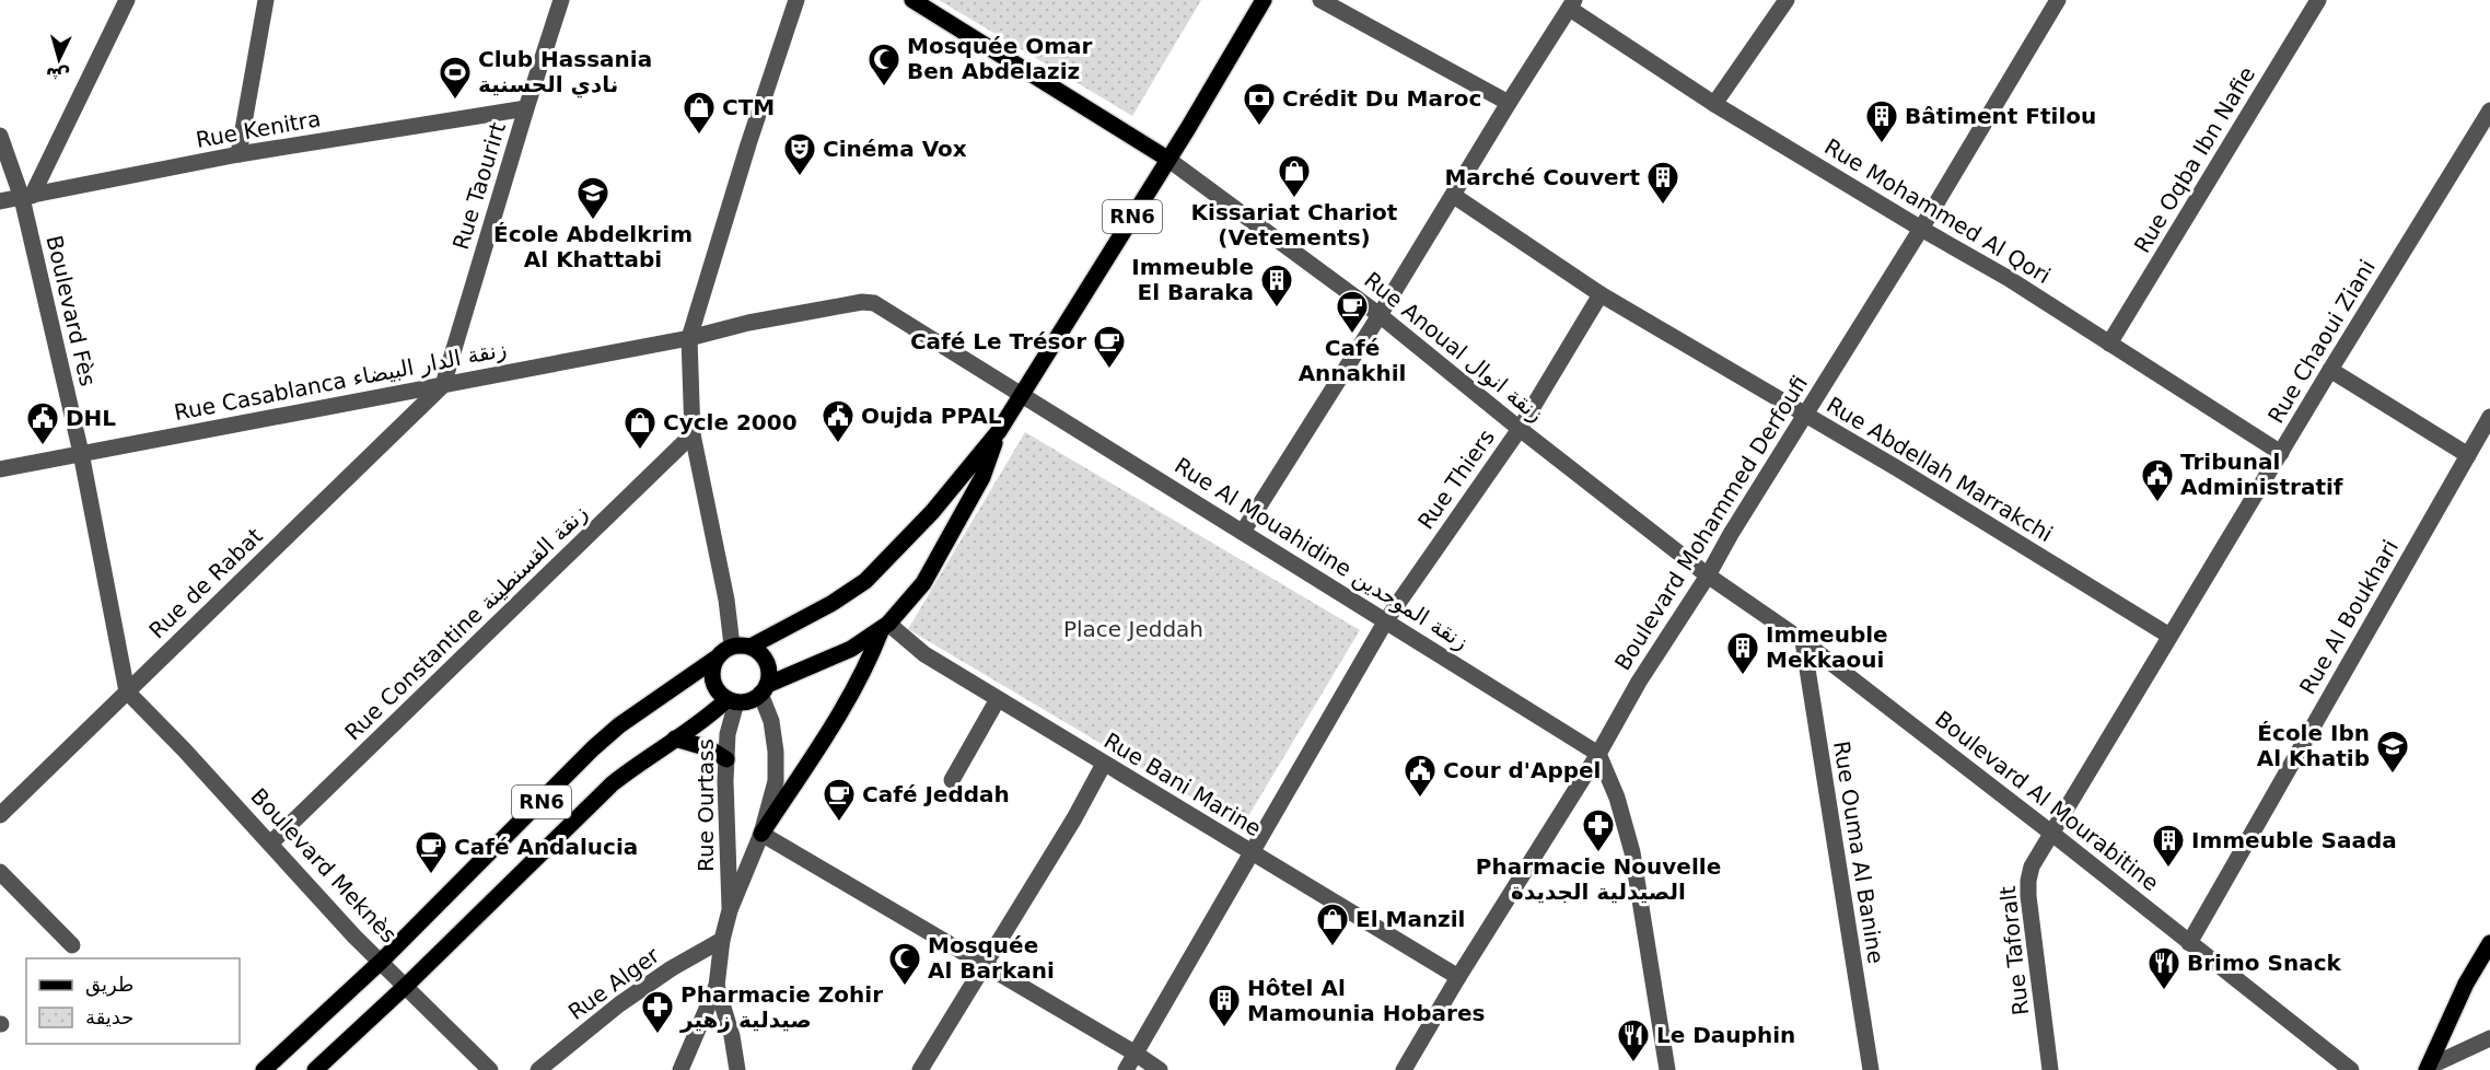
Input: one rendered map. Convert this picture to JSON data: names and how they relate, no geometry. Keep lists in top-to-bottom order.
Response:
{
  "streets": {
    "main road": ["RN6"],
    "street": [
      "Rue Kenitra",
      "Rue Oqba Ibn Nafie",
      "Rue Taourirt",
      "Rue Mohammed Al Qori",
      "Boulevard Fès",
      "Rue Chaoui Ziani",
      "Rue Anoual زنقة انوال",
      "Rue Casablanca زنقة الدار البيضاء",
      "Rue Abdellah Marrakchi",
      "Rue Thiers",
      "Boulevard Mohammed Derfoufi",
      "Rue Al Mouahidine زنقة الموحدين",
      "Rue de Rabat",
      "Rue Al Boukhari",
      "Rue Constantine زنقة القسنطينة",
      "Rue Bani Marine",
      "Boulevard Al Mourabitine",
      "Rue Ourtass",
      "Rue Ouma Al Banine",
      "Boulevard Meknès",
      "Rue Taforalt",
      "Rue Alger"
    ]
  },
  "crossings": [
    ["Rue Kenitra", "Rue Taourirt"],
    ["Rue Kenitra", "Boulevard Fès"],
    ["Rue Oqba Ibn Nafie", "Rue Mohammed Al Qori"],
    ["Rue Taourirt", "Rue Casablanca زنقة الدار البيضاء"],
    ["Rue Taourirt", "Rue de Rabat"],
    ["Rue Mohammed Al Qori", "Rue Chaoui Ziani"],
    ["Rue Mohammed Al Qori", "Boulevard Mohammed Derfoufi"],
    ["RN6", "Rue Anoual زنقة انوال"],
    ["RN6", "Rue Casablanca زنقة الدار البيضاء"],
    ["RN6", "Rue Al Mouahidine زنقة الموحدين"],
    ["RN6", "Rue Bani Marine"],
    ["RN6", "Rue Ourtass"],
    ["RN6", "Boulevard Meknès"],
    ["Boulevard Fès", "Rue Casablanca زنقة الدار البيضاء"],
    ["Boulevard Fès", "Rue de Rabat"],
    ["Boulevard Fès", "Boulevard Meknès"],
    ["Rue Chaoui Ziani", "Rue Abdellah Marrakchi"],
    ["Rue Chaoui Ziani", "Boulevard Al Mourabitine"],
    ["Rue Chaoui Ziani", "Rue Taforalt"],
    ["Rue Anoual زنقة انوال", "Rue Thiers"],
    ["Rue Anoual زنقة انوال", "Boulevard Mohammed Derfoufi"],
    ["Rue Anoual زنقة انوال", "Boulevard Al Mourabitine"],
    ["Rue Casablanca زنقة الدار البيضاء", "Rue Al Mouahidine زنقة الموحدين"],
    ["Rue Casablanca زنقة الدار البيضاء", "Rue de Rabat"],
    ["Rue Abdellah Marrakchi", "Rue Thiers"],
    ["Rue Abdellah Marrakchi", "Boulevard Mohammed Derfoufi"],
    ["Rue Thiers", "Rue Al Mouahidine زنقة الموحدين"],
    ["Rue Thiers", "Rue Bani Marine"],
    ["Boulevard Mohammed Derfoufi", "Rue Al Mouahidine زنقة الموحدين"],
    ["Boulevard Mohammed Derfoufi", "Rue Bani Marine"],
    ["Boulevard Mohammed Derfoufi", "Boulevard Al Mourabitine"],
    ["Rue de Rabat", "Boulevard Meknès"],
    ["Rue Al Boukhari", "Boulevard Al Mourabitine"],
    ["Rue Constantine زنقة القسنطينة", "Boulevard Meknès"],
    ["Boulevard Al Mourabitine", "Rue Ouma Al Banine"],
    ["Boulevard Al Mourabitine", "Rue Taforalt"]
  ],
  "parks": ["Place Jeddah"],
  "places": {
    "mosque": ["Mosquée Omar Ben Abdelaziz", "Mosquée Al Barkani"],
    "sports": ["Club Hassania نادي الحسنية"],
    "bank": ["Crédit Du Maroc"],
    "shop": [
      "CTM",
      "Kissariat Chariot (Vetements)",
      "Cycle 2000",
      "El Manzil"
    ],
    "building": [
      "Bâtiment Ftilou",
      "Marché Couvert",
      "Immeuble El Baraka",
      "Immeuble Mekkaoui",
      "Immeuble Saada",
      "Hôtel Al Mamounia Hobares"
    ],
    "theatre": ["Cinéma Vox"],
    "school or university": ["École Abdelkrim Al Khattabi", "École Ibn Al Khatib"],
    "cafe": [
      "Café Annakhil",
      "Café Le Trésor",
      "Café Jeddah",
      "Café Andalucia"
    ],
    "public building": [
      "Oujda PPAL",
      "DHL",
      "Tribunal Administratif",
      "Cour d'Appel"
    ],
    "pharmacy": ["Pharmacie Nouvelle الصيدلية الجديدة", "Pharmacie Zohir صيدلية زهير"],
    "restaurant": ["Brimo Snack", "Le Dauphin"]
  },
  "legend": ["طريق", "حديقة"],
  "north": "bottom"
}
